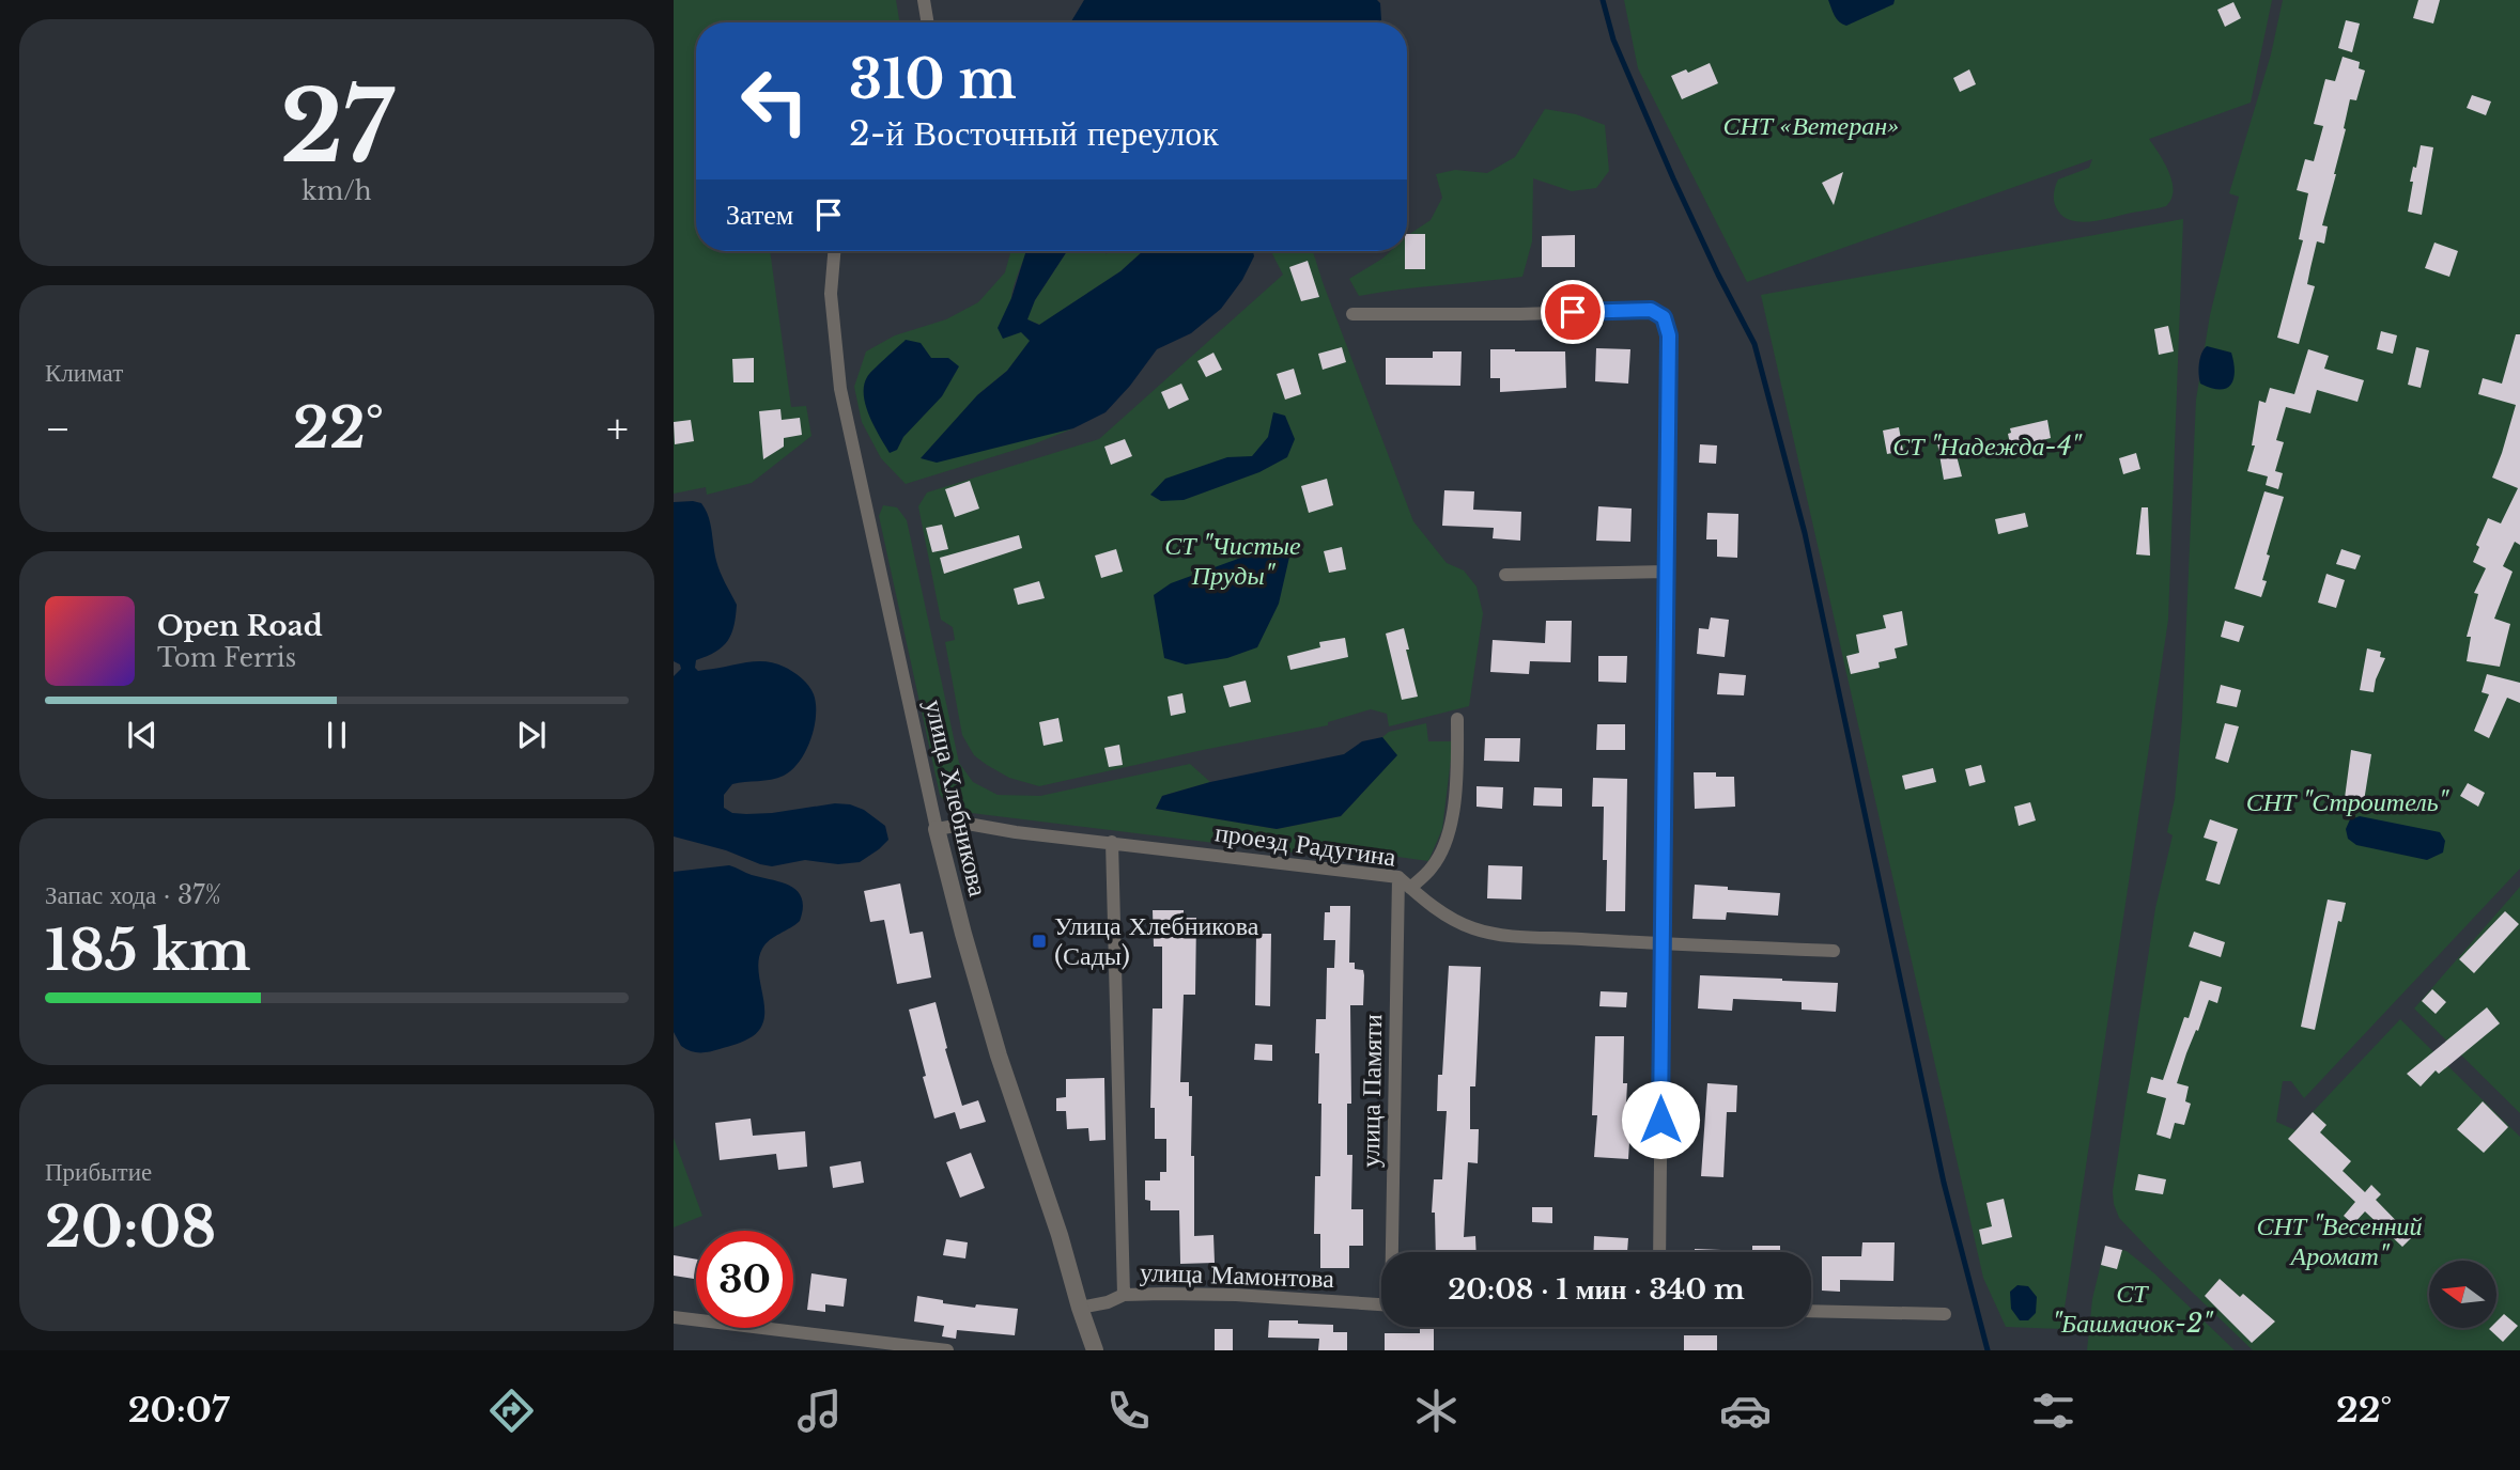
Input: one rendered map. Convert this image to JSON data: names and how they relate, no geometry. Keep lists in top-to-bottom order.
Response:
{
  "streets": {
    "street": [
      "улица Хлебникова",
      "проезд Радугина",
      "улица Памяти",
      "улица Мамонтова"
    ]
  },
  "crossings": [
    ["улица Хлебникова", "проезд Радугина"],
    ["улица Хлебникова", "улица Мамонтова"],
    ["проезд Радугина", "улица Памяти"]
  ],
  "parks": [
    "СНТ «Ветеран»",
    "СТ \"Надежда-4\"",
    "СТ \"Чистые Пруды\"",
    "СНТ \"Строитель\"",
    "СНТ \"Весенний Аромат\"",
    "СТ \"Башмачок-2\""
  ],
  "places": {
    "transit": ["Улица Хлебникова (Сады)"]
  },
  "north": "left",
  "page": {
    "tile": [
      ["27", "km/h"],
      "Климат",
      ["Запас хода · 37%", "185 km"],
      ["Прибытие", "20:08"]
    ],
    "turn": ["310 m", "2-й Восточный переулок"],
    "then": "Затем",
    "heat": ["−", "22°", "+"],
    "song": ["Open Road", "Tom Ferris"],
    "limit": "30",
    "trip": "20:08 · 1 мин · 340 m",
    "tabs": ["20:07", "22°"]
  }
}
